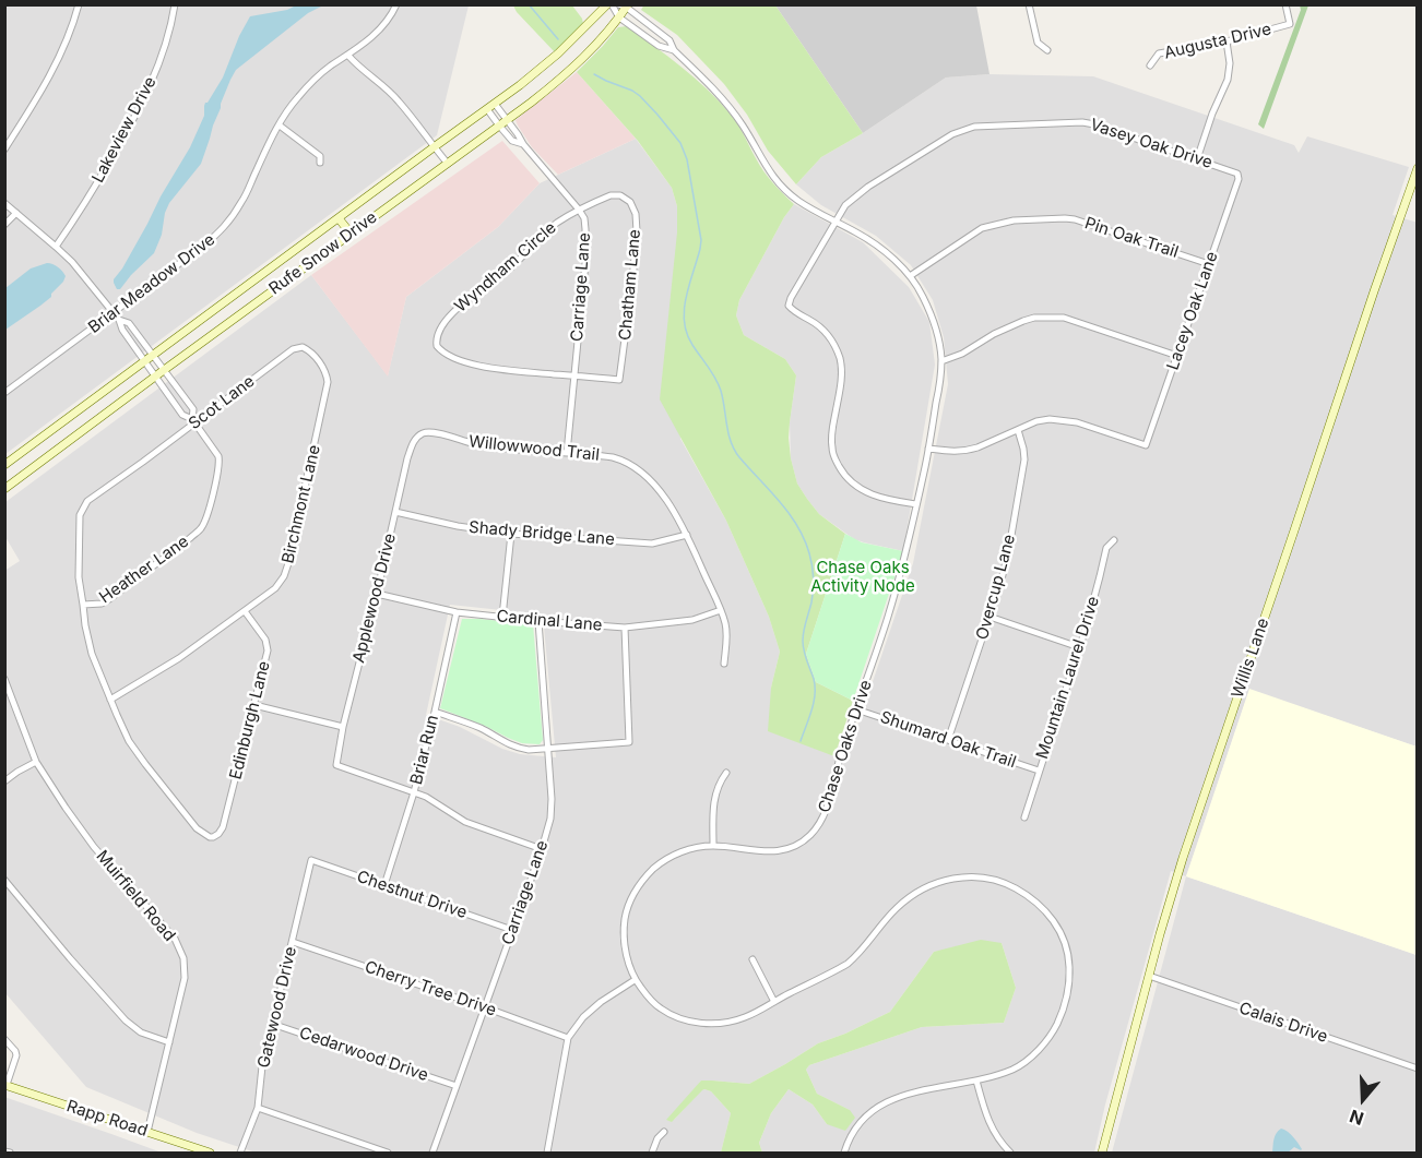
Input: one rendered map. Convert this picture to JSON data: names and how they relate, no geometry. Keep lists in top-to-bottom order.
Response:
{
  "streets": {
    "main road": ["Rufe Snow Drive", "Willis Lane", "Rapp Road"],
    "street": [
      "Augusta Drive",
      "Lakeview Drive",
      "Vasey Oak Drive",
      "Pin Oak Trail",
      "Wyndham Circle",
      "Briar Meadow Drive",
      "Chatham Lane",
      "Carriage Lane",
      "Lacey Oak Lane",
      "Scot Lane",
      "Willowwood Trail",
      "Birchmont Lane",
      "Shady Bridge Lane",
      "Heather Lane",
      "Overcup Lane",
      "Applewood Drive",
      "Cardinal Lane",
      "Mountain Laurel Drive",
      "Edinburgh Lane",
      "Shumard Oak Trail",
      "Chase Oaks Drive",
      "Briar Run",
      "Chestnut Drive",
      "Muirfield Road",
      "Cherry Tree Drive",
      "Gatewood Drive",
      "Calais Drive",
      "Cedarwood Drive"
    ]
  },
  "crossings": [
    ["Lakeview Drive", "Heather Lane"],
    ["Vasey Oak Drive", "Lacey Oak Lane"],
    ["Vasey Oak Drive", "Chase Oaks Drive"],
    ["Pin Oak Trail", "Lacey Oak Lane"],
    ["Pin Oak Trail", "Chase Oaks Drive"],
    ["Rufe Snow Drive", "Carriage Lane"],
    ["Rufe Snow Drive", "Heather Lane"],
    ["Rufe Snow Drive", "Chase Oaks Drive"],
    ["Wyndham Circle", "Chatham Lane"],
    ["Wyndham Circle", "Carriage Lane"],
    ["Briar Meadow Drive", "Heather Lane"],
    ["Chatham Lane", "Carriage Lane"],
    ["Carriage Lane", "Willowwood Trail"],
    ["Carriage Lane", "Cardinal Lane"],
    ["Carriage Lane", "Chestnut Drive"],
    ["Carriage Lane", "Cherry Tree Drive"],
    ["Carriage Lane", "Cedarwood Drive"],
    ["Lacey Oak Lane", "Overcup Lane"],
    ["Scot Lane", "Birchmont Lane"],
    ["Scot Lane", "Heather Lane"],
    ["Willowwood Trail", "Shady Bridge Lane"],
    ["Willowwood Trail", "Applewood Drive"],
    ["Willowwood Trail", "Cardinal Lane"],
    ["Birchmont Lane", "Edinburgh Lane"],
    ["Shady Bridge Lane", "Applewood Drive"],
    ["Overcup Lane", "Shumard Oak Trail"],
    ["Applewood Drive", "Cardinal Lane"],
    ["Applewood Drive", "Briar Run"],
    ["Cardinal Lane", "Briar Run"],
    ["Willis Lane", "Calais Drive"],
    ["Mountain Laurel Drive", "Shumard Oak Trail"],
    ["Shumard Oak Trail", "Chase Oaks Drive"],
    ["Briar Run", "Chestnut Drive"],
    ["Chestnut Drive", "Gatewood Drive"],
    ["Muirfield Road", "Rapp Road"],
    ["Cherry Tree Drive", "Gatewood Drive"],
    ["Gatewood Drive", "Cedarwood Drive"]
  ],
  "parks": ["Chase Oaks Activity Node"],
  "north": "bottom"
}
